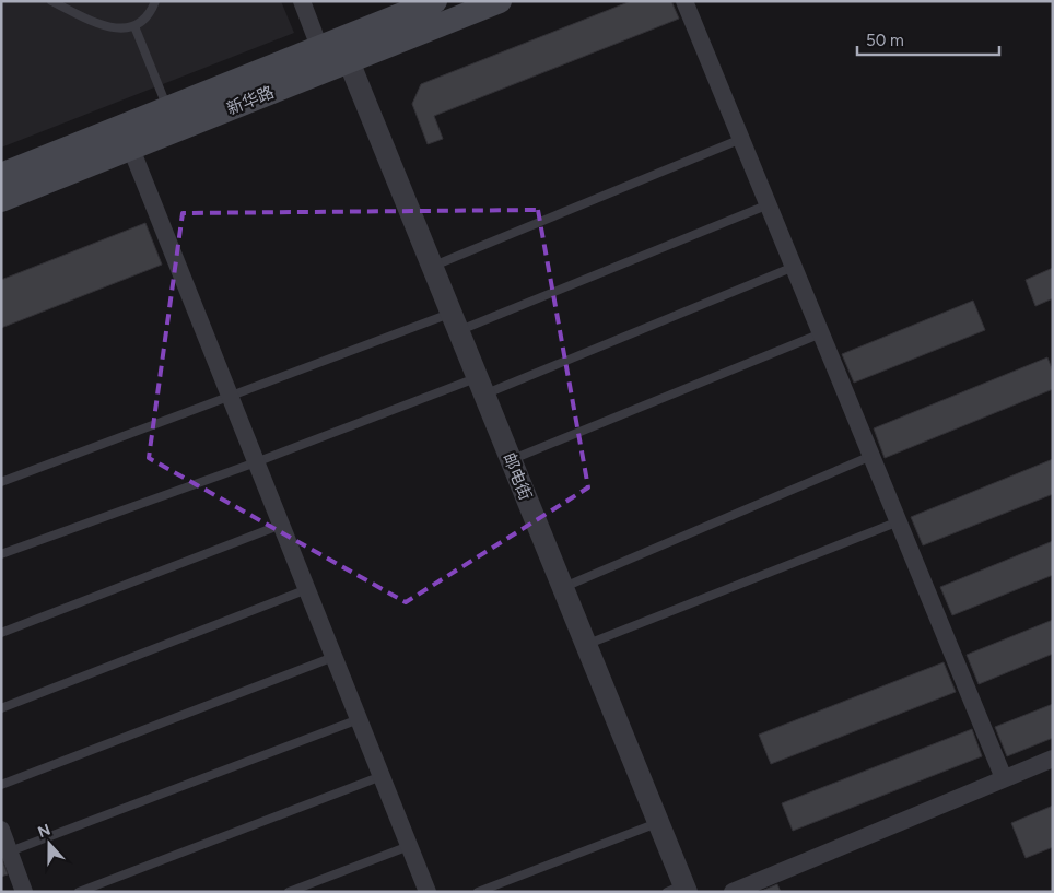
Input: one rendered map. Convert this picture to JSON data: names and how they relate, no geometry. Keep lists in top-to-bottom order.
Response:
{
  "streets": {
    "main road": ["新华路"],
    "street": ["邮电街"]
  },
  "crossings": [
    ["新华路", "邮电街"]
  ],
  "scale_bar": "50 m",
  "north": "top"
}
